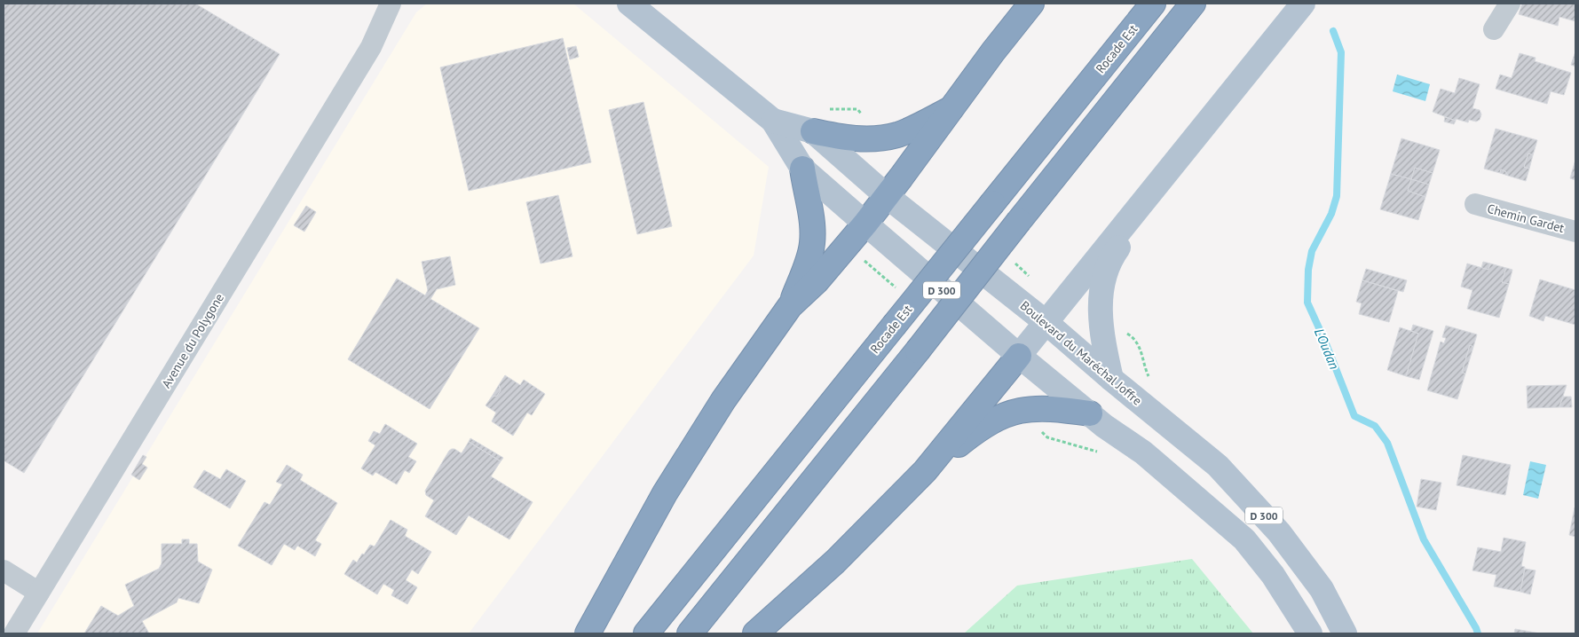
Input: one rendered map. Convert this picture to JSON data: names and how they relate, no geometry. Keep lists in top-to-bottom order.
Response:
{
  "streets": {
    "highway": ["Rocade Est"],
    "main road": ["D 300", "Boulevard du Maréchal Joffre"],
    "street": ["Chemin Gardet", "Avenue du Polygone"]
  },
  "water": ["L'Oudan"]
}
